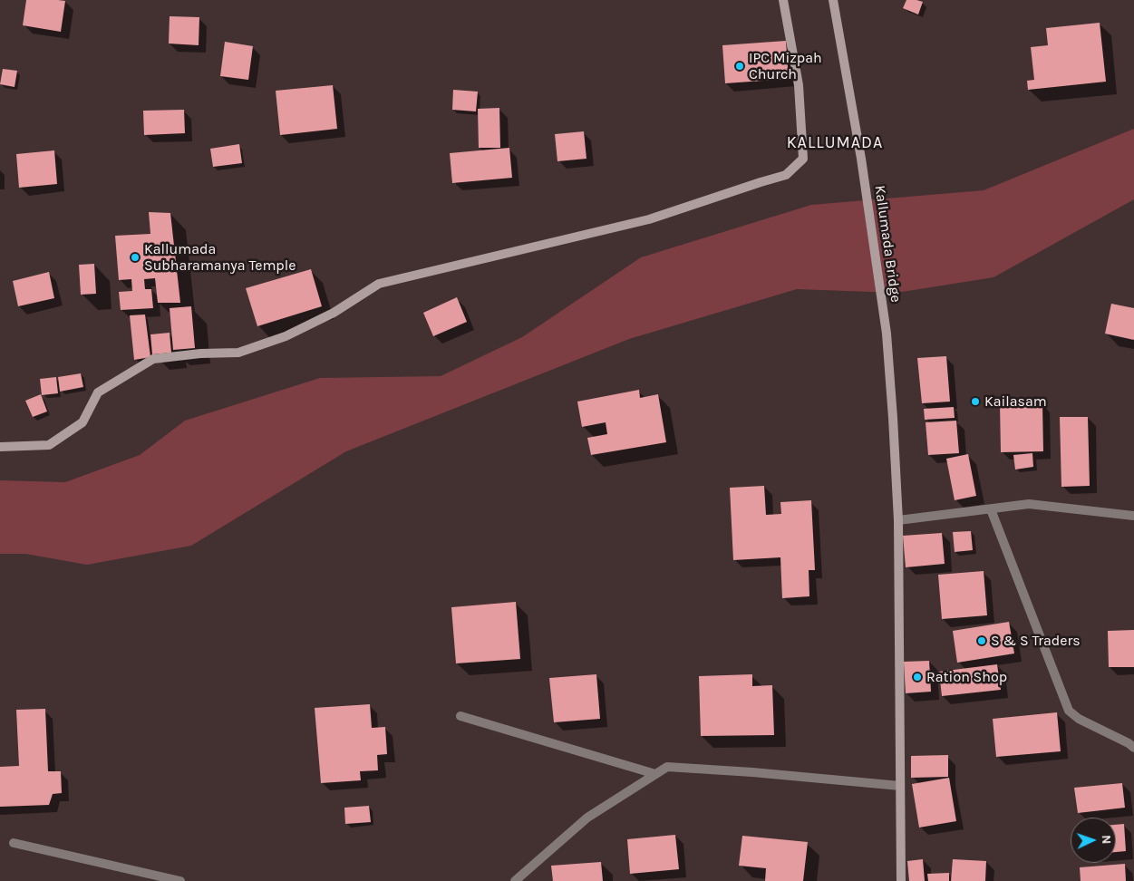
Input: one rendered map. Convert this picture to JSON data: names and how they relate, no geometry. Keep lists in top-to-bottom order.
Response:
{
  "streets": {
    "main road": ["Kallumada Bridge"]
  },
  "districts": ["KALLUMADA"],
  "places": [
    "IPC Mizpah Church",
    "Kallumada Subharamanya Temple",
    "Kailasam",
    "S & S Traders",
    "Ration Shop"
  ],
  "north": "right"
}
